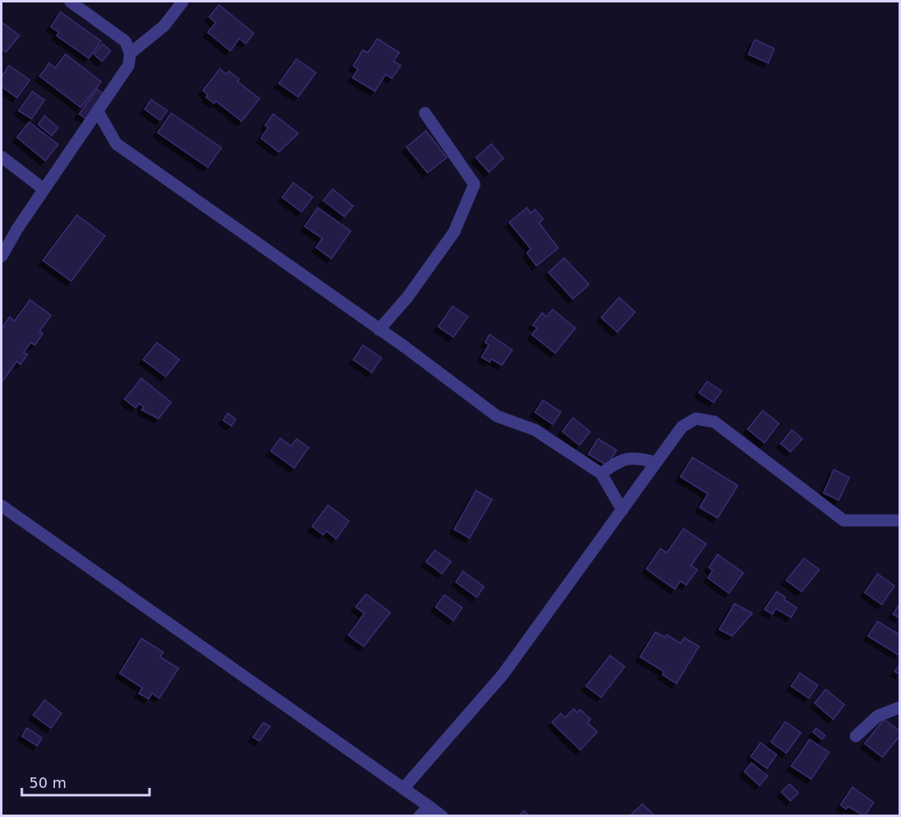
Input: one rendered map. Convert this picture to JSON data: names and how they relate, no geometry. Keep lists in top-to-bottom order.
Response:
{
  "scale_bar": "50 m"
}
